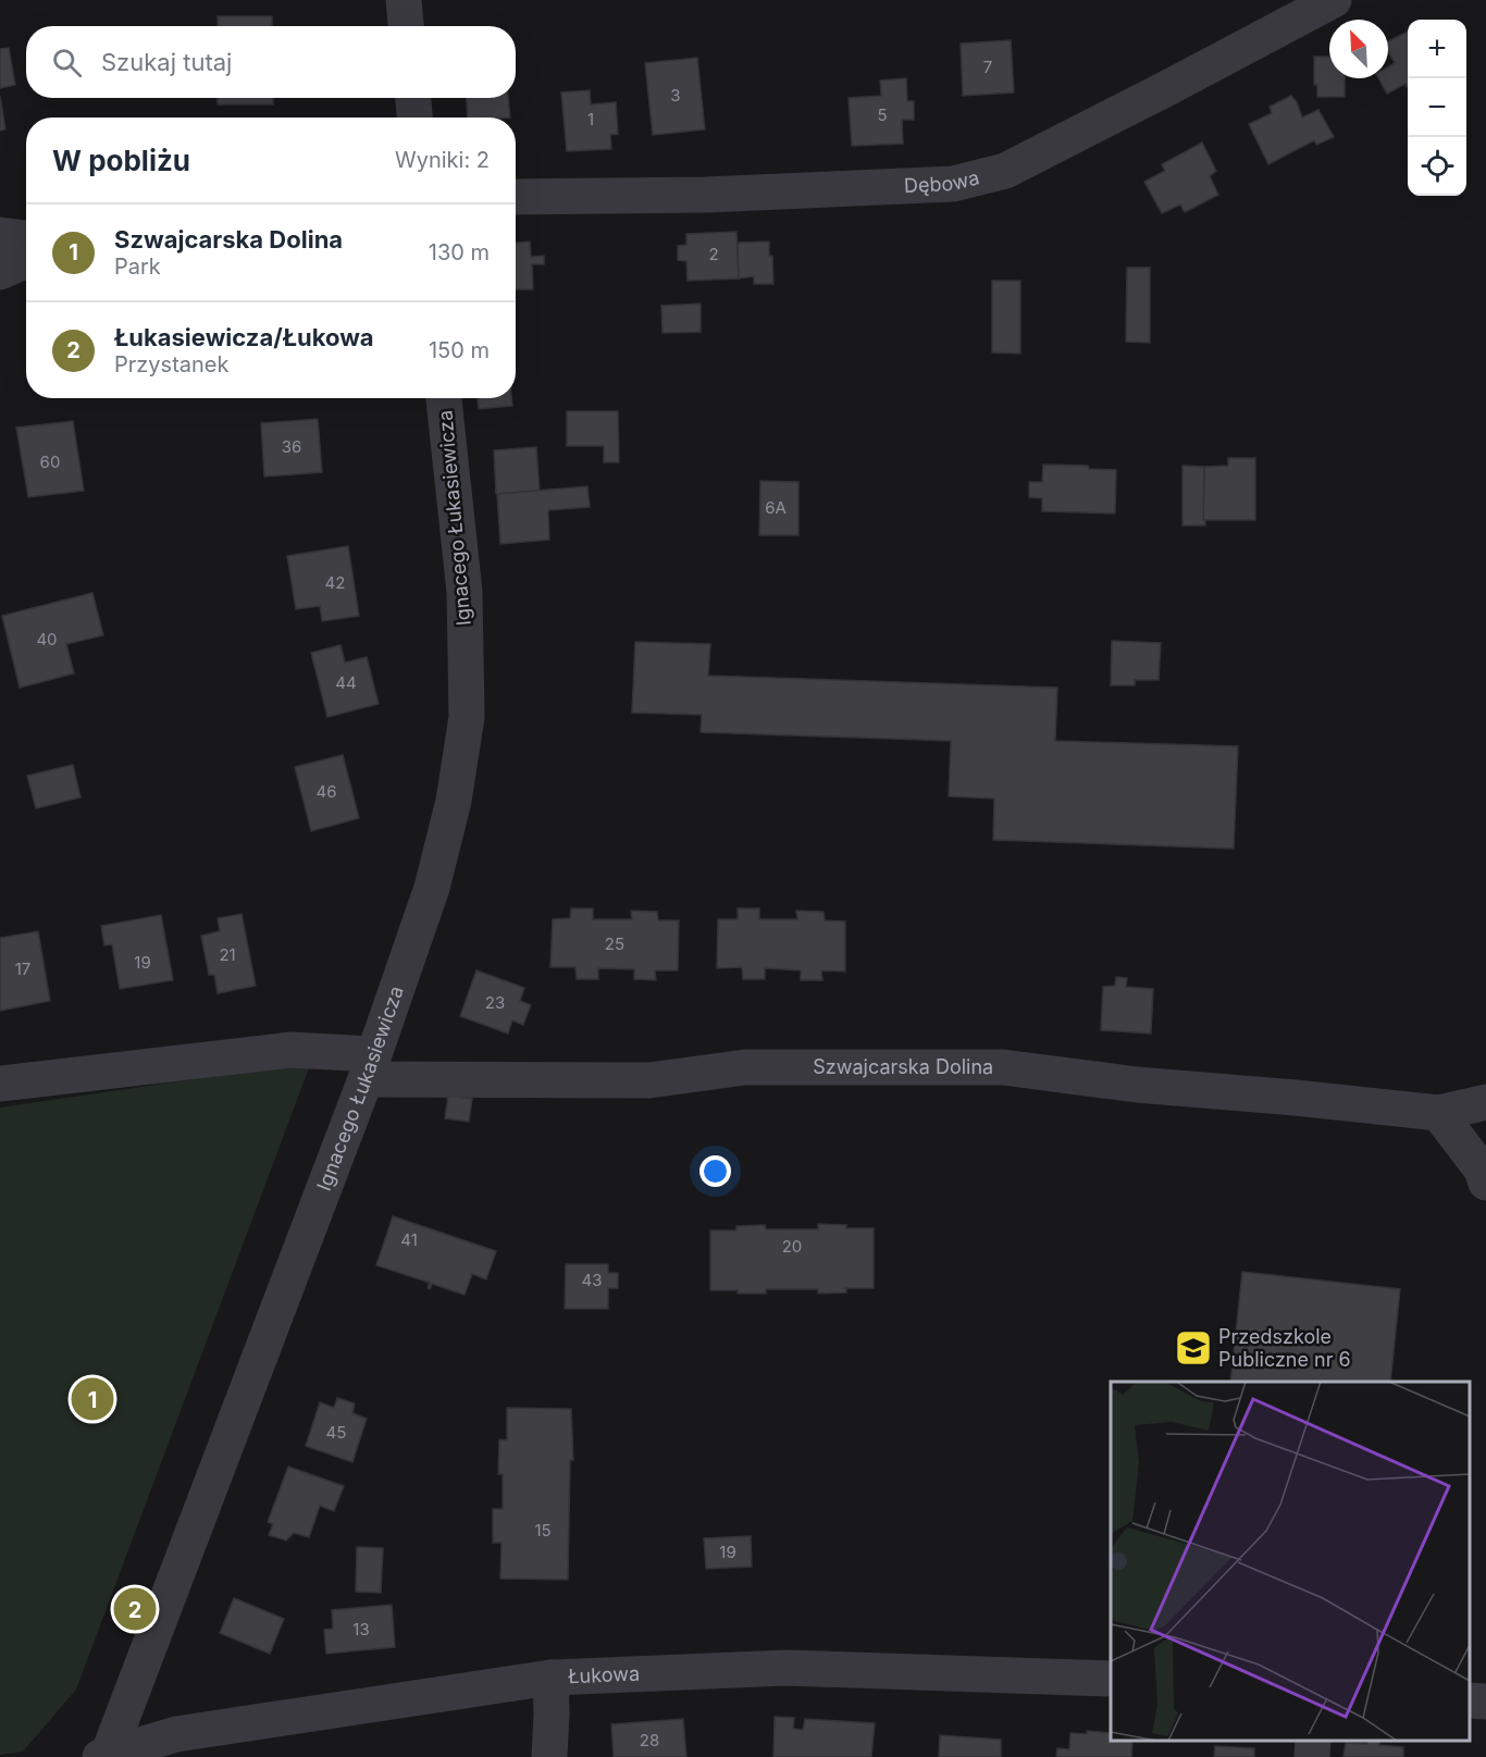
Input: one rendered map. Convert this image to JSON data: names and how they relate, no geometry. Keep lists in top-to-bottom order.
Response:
{
  "streets": {
    "street": [
      "Dębowa",
      "Ignacego Łukasiewicza",
      "Szwajcarska Dolina",
      "Łukowa"
    ]
  },
  "crossings": [
    ["Ignacego Łukasiewicza", "Szwajcarska Dolina"],
    ["Ignacego Łukasiewicza", "Łukowa"]
  ],
  "places": {
    "school or university": ["Przedszkole Publiczne nr 6"]
  },
  "house_numbers": [
    "7",
    "3",
    "5",
    "1",
    "2",
    "36",
    "60",
    "6A",
    "42",
    "40",
    "44",
    "46",
    "25",
    "21",
    "19",
    "17",
    "23",
    "41",
    "20",
    "43",
    "45",
    "15",
    "19",
    "13",
    "28"
  ],
  "north": "top left",
  "page": {
    "map_buttons": ["+", "−"],
    "search": "Szukaj tutaj",
    "heading": ["W pobliżu", "Wyniki: 2"],
    "list": [
      {
        "mark": "1",
        "name": "Szwajcarska Dolina",
        "note": "Park",
        "value": "130 m"
      },
      {
        "mark": "2",
        "name": "Łukasiewicza/Łukowa",
        "note": "Przystanek",
        "value": "150 m"
      }
    ],
    "pins": ["1", "2"]
  }
}
